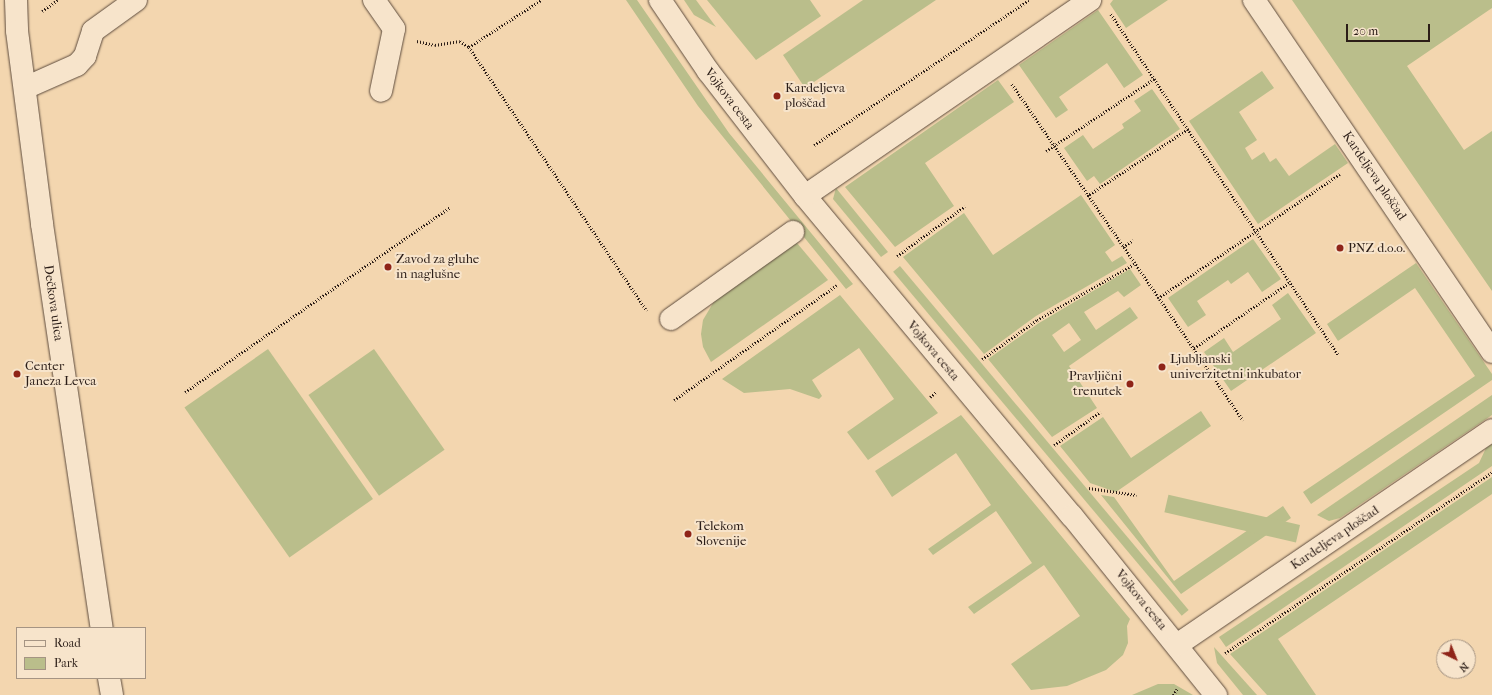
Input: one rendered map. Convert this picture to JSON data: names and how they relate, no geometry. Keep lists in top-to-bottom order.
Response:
{
  "streets": {
    "street": ["Vojkova cesta", "Kardeljeva ploščad", "Dečkova ulica"]
  },
  "crossings": [
    ["Vojkova cesta", "Kardeljeva ploščad"]
  ],
  "places": [
    "Kardeljeva ploščad",
    "PNZ d.o.o.",
    "Zavod za gluhe in naglušne",
    "Ljubljanski univerzitetni inkubator",
    "Center Janeza Levca",
    "Pravljični trenutek",
    "Telekom Slovenije"
  ],
  "legend": ["Road", "Park"],
  "scale_bar": "20 m",
  "north": "bottom right"
}
